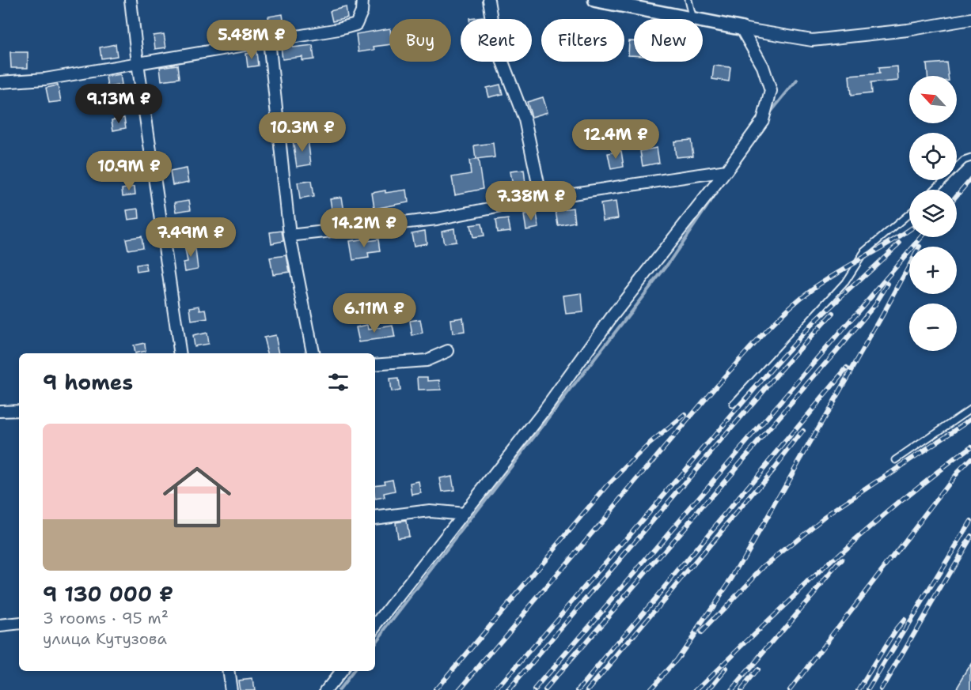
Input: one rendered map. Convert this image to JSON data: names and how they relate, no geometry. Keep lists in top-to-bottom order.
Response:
{
  "north": "top left",
  "page": {
    "chip": [
      "Buy",
      "Rent",
      "Filters",
      "New"
    ],
    "price": [
      "5.48M ₽",
      "9.13M ₽",
      "10.3M ₽",
      "12.4M ₽",
      "10.9M ₽",
      "7.38M ₽",
      "14.2M ₽",
      "7.49M ₽",
      "6.11M ₽"
    ],
    "map_buttons": ["+", "−"],
    "heading": "9 homes",
    "list": [
      {
        "name": "9 130 000 ₽",
        "note": "3 rooms · 95 m² · улица Кутузова"
      }
    ]
  }
}
